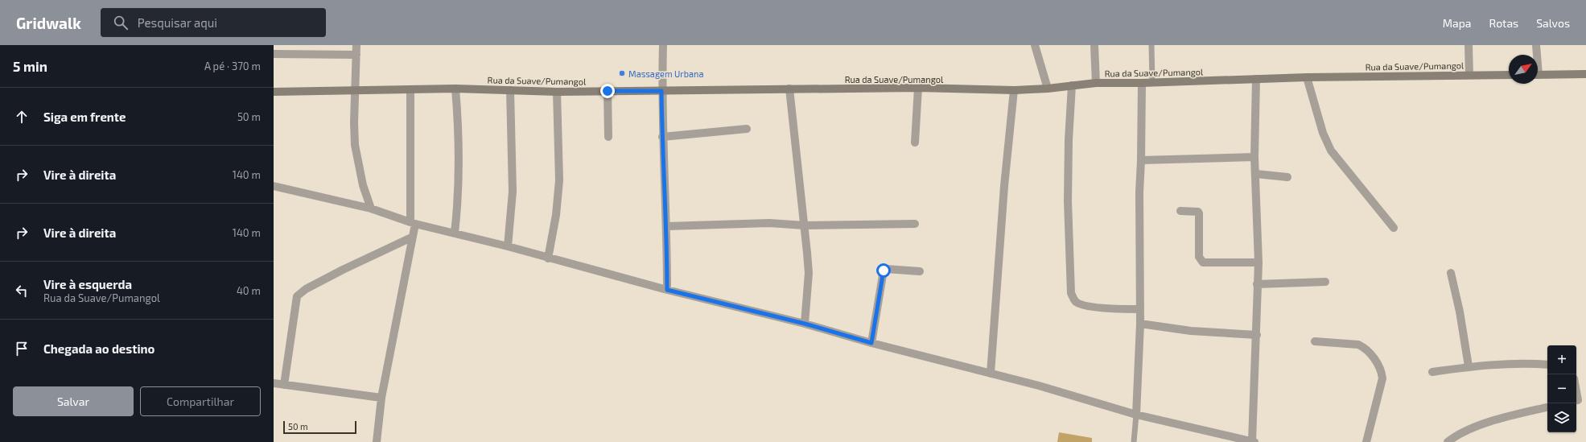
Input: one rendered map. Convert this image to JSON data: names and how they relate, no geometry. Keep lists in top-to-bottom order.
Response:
{
  "streets": {
    "street": ["Rua da Suave/Pumangol"]
  },
  "places": ["Massagem Urbana"],
  "scale_bar": "50 m",
  "north": "top right",
  "page": {
    "header": "Gridwalk",
    "search": "Pesquisar aqui",
    "nav": ["Mapa", "Rotas", "Salvos"],
    "heading": ["5 min", "A pé · 370 m"],
    "list": [
      ["Siga em frente", "50 m"],
      ["Vire à direita", "140 m"],
      ["Vire à direita", "140 m"],
      ["Vire à esquerda", "Rua da Suave/Pumangol", "40 m"],
      "Chegada ao destino"
    ],
    "map_buttons": ["+", "−"],
    "buttons": ["Salvar", "Compartilhar"],
    "scale": "50 m"
  }
}
